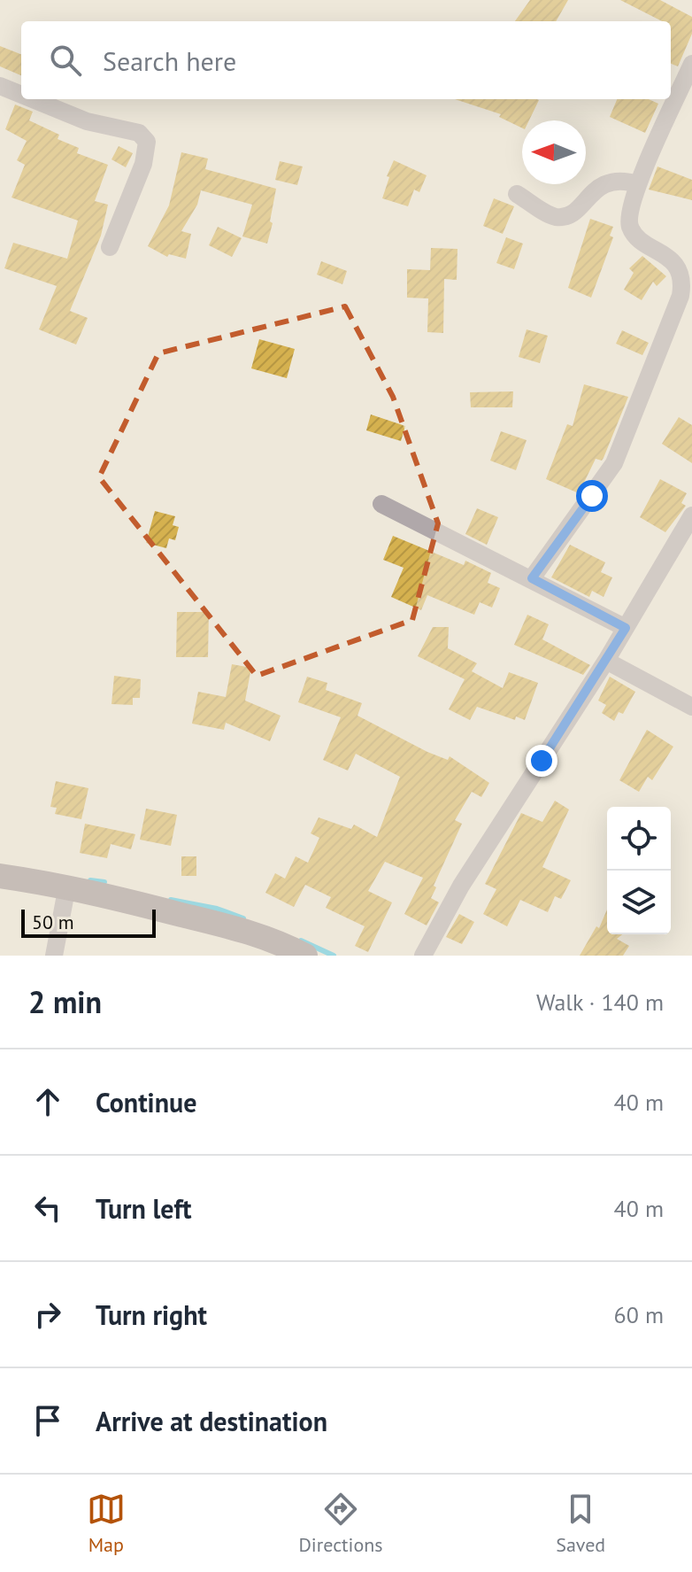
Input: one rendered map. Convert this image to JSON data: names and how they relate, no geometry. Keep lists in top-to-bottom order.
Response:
{
  "scale_bar": "50 m",
  "north": "left",
  "page": {
    "search": "Search here",
    "scale": "50 m",
    "heading": ["2 min", "Walk · 140 m"],
    "list": [
      ["Continue", "40 m"],
      ["Turn left", "40 m"],
      ["Turn right", "60 m"],
      "Arrive at destination"
    ],
    "nav": ["Map", "Directions", "Saved"]
  }
}
